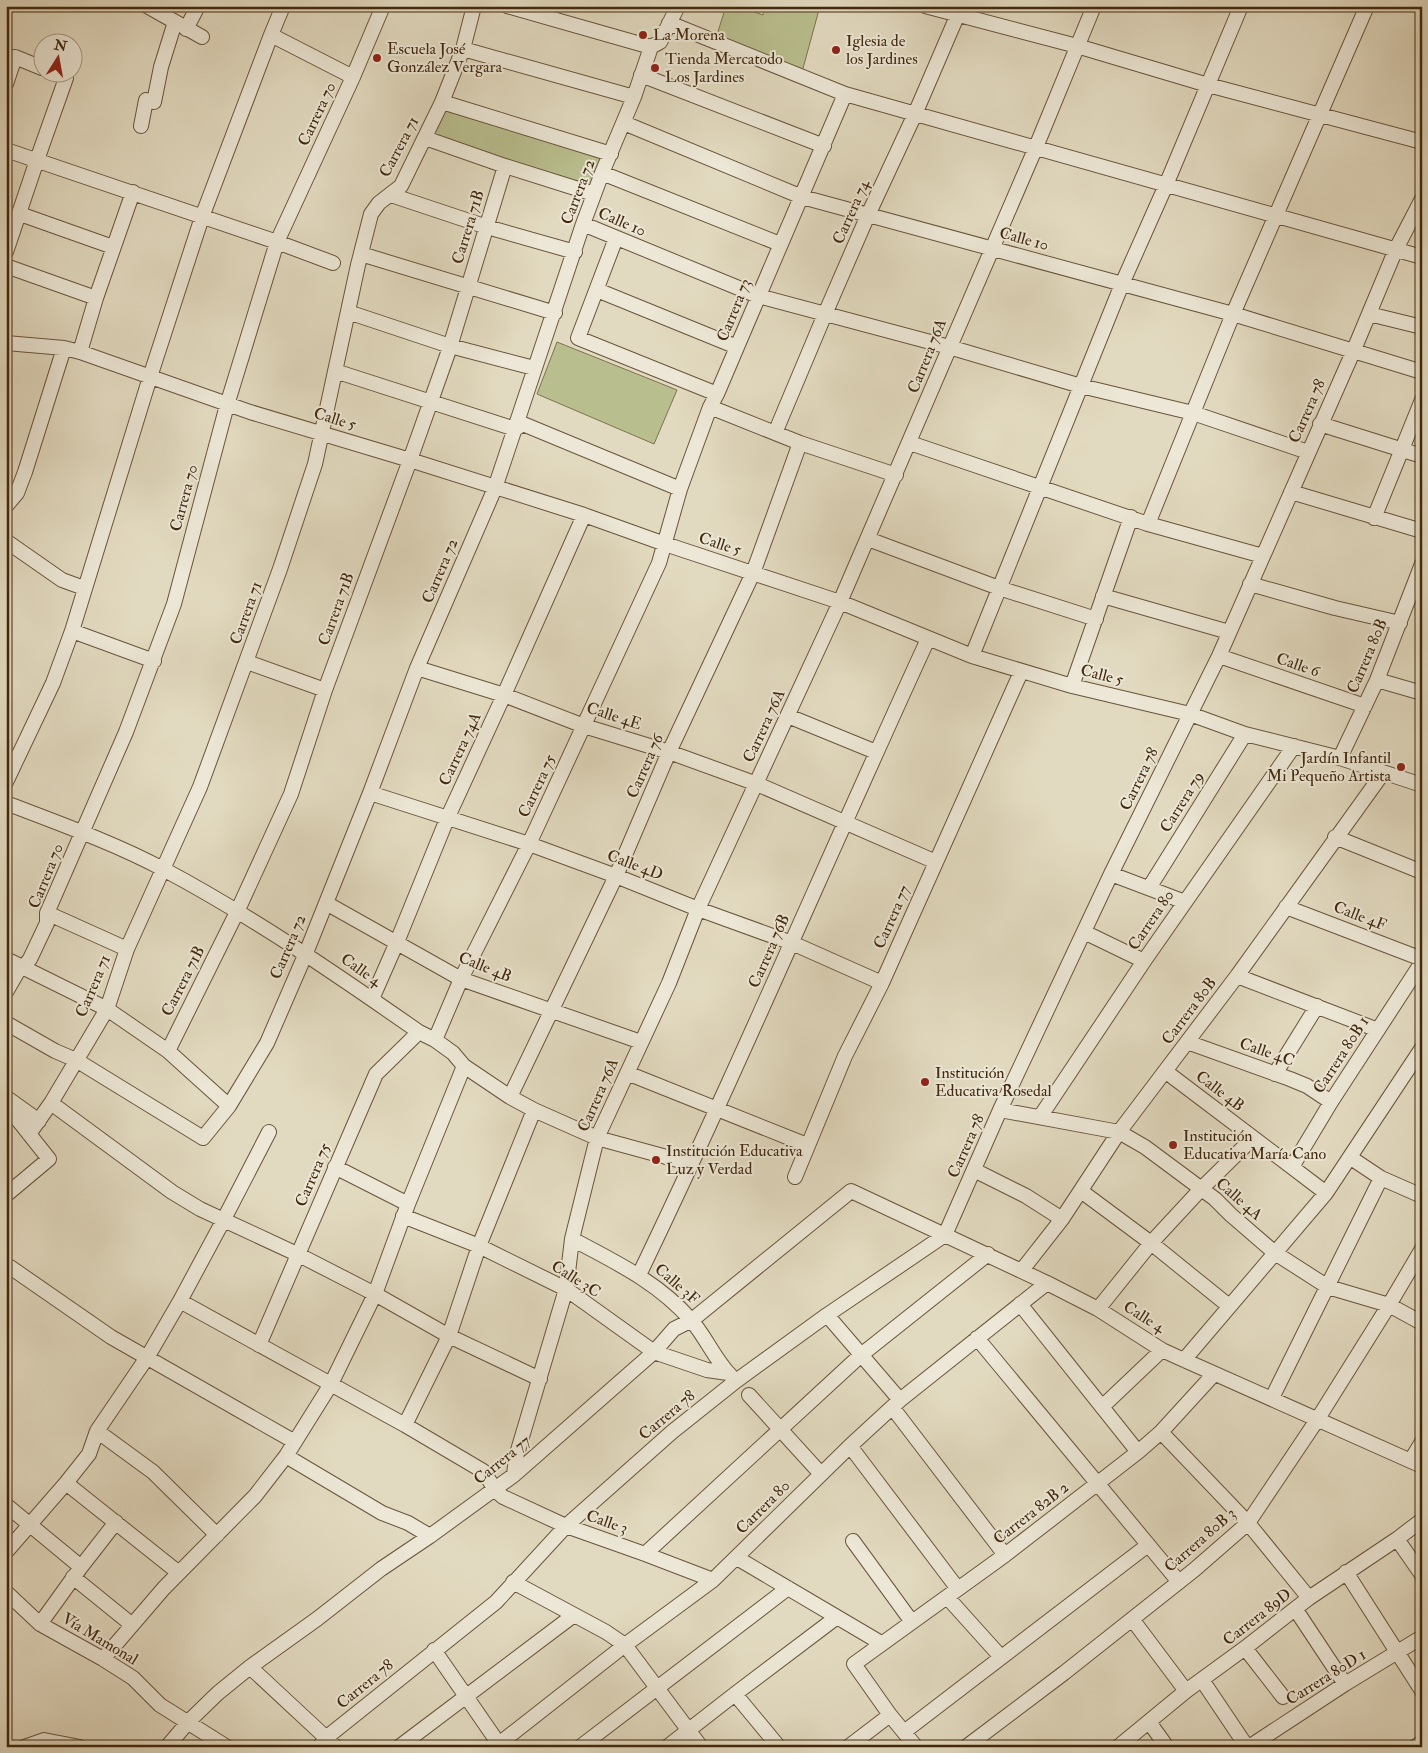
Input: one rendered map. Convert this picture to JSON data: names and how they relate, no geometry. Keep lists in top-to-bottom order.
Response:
{
  "streets": {
    "street": [
      "Carrera 70",
      "Carrera 71",
      "Carrera 72",
      "Carrera 74",
      "Calle 10",
      "Carrera 71B",
      "Carrera 73",
      "Carrera 76A",
      "Carrera 78",
      "Calle 5",
      "Carrera 80B",
      "Calle 6",
      "Calle 4E",
      "Carrera 74A",
      "Carrera 76",
      "Carrera 75",
      "Carrera 79",
      "Calle 4D",
      "Calle 4F",
      "Carrera 77",
      "Carrera 80",
      "Carrera 76B",
      "Calle 4B",
      "Calle 4",
      "Calle 4C",
      "Carrera 80B 1",
      "Calle 4A",
      "Calle 3C",
      "Calle 3F",
      "Carrera 82B 2",
      "Calle 3",
      "Carrera 80B 3",
      "Carrera 89D",
      "Vía Mamonal",
      "Carrera 80D 1"
    ]
  },
  "crossings": [
    ["Carrera 70", "Calle 5"],
    ["Carrera 70", "Calle 4"],
    ["Carrera 71", "Carrera 72"],
    ["Carrera 71", "Calle 5"],
    ["Carrera 71", "Calle 4"],
    ["Carrera 72", "Calle 10"],
    ["Carrera 72", "Calle 5"],
    ["Carrera 72", "Calle 4E"],
    ["Carrera 72", "Calle 4D"],
    ["Carrera 72", "Calle 4B"],
    ["Carrera 72", "Calle 4"],
    ["Carrera 74", "Calle 10"],
    ["Calle 10", "Carrera 73"],
    ["Calle 10", "Carrera 76A"],
    ["Calle 10", "Carrera 78"],
    ["Carrera 71B", "Calle 5"],
    ["Carrera 71B", "Calle 4"],
    ["Carrera 73", "Calle 5"],
    ["Carrera 73", "Carrera 75"],
    ["Carrera 76A", "Calle 5"],
    ["Carrera 76A", "Calle 4E"],
    ["Carrera 76A", "Calle 4D"],
    ["Carrera 76A", "Carrera 77"],
    ["Carrera 76A", "Calle 4B"],
    ["Carrera 76A", "Calle 4"],
    ["Carrera 76A", "Calle 3C"],
    ["Carrera 76A", "Calle 3F"],
    ["Carrera 78", "Calle 5"],
    ["Carrera 78", "Calle 6"],
    ["Carrera 78", "Calle 4"],
    ["Carrera 78", "Calle 4A"],
    ["Carrera 78", "Calle 3C"],
    ["Carrera 78", "Calle 3F"],
    ["Carrera 78", "Calle 3"],
    ["Calle 5", "Carrera 80B"],
    ["Calle 5", "Carrera 74A"],
    ["Calle 5", "Carrera 76"],
    ["Calle 5", "Carrera 75"],
    ["Calle 5", "Carrera 79"],
    ["Calle 5", "Carrera 77"],
    ["Calle 5", "Carrera 80"],
    ["Calle 5", "Carrera 76B"],
    ["Carrera 80B", "Calle 6"],
    ["Carrera 80B", "Calle 4F"],
    ["Carrera 80B", "Calle 4B"],
    ["Carrera 80B", "Calle 4"],
    ["Carrera 80B", "Calle 4C"],
    ["Carrera 80B", "Calle 4A"],
    ["Calle 4E", "Carrera 74A"],
    ["Calle 4E", "Carrera 76"],
    ["Calle 4E", "Carrera 75"],
    ["Calle 4E", "Carrera 77"],
    ["Calle 4E", "Carrera 76B"],
    ["Carrera 74A", "Calle 4D"],
    ["Carrera 74A", "Calle 4B"],
    ["Carrera 74A", "Calle 4"],
    ["Carrera 76", "Calle 4D"],
    ["Carrera 76", "Calle 4B"],
    ["Carrera 76", "Calle 4"],
    ["Carrera 75", "Calle 4D"],
    ["Carrera 75", "Calle 4B"],
    ["Carrera 75", "Calle 4"],
    ["Carrera 75", "Calle 3C"],
    ["Calle 4D", "Carrera 77"],
    ["Calle 4D", "Carrera 76B"],
    ["Calle 4F", "Carrera 80B 1"],
    ["Carrera 77", "Calle 4"],
    ["Carrera 77", "Calle 3C"],
    ["Carrera 77", "Calle 3F"],
    ["Carrera 77", "Calle 3"],
    ["Carrera 77", "Vía Mamonal"],
    ["Carrera 80", "Calle 4"],
    ["Carrera 80", "Calle 4A"],
    ["Carrera 80", "Calle 3"],
    ["Carrera 76B", "Calle 4"],
    ["Carrera 76B", "Calle 3F"],
    ["Calle 4B", "Carrera 80B 1"],
    ["Calle 4", "Carrera 82B 2"],
    ["Calle 4", "Carrera 80B 3"],
    ["Calle 4C", "Carrera 80B 1"],
    ["Calle 4A", "Carrera 80B 3"],
    ["Calle 3C", "Calle 3F"]
  ],
  "places": [
    "La Morena",
    "Iglesia de los Jardines",
    "Escuela José González Vergara",
    "Tienda Mercatodo Los Jardines",
    "Jardín Infantil Mi Pequeño Artista",
    "Institución Educativa Rosedal",
    "Institución Educativa María Cano",
    "Institución Educativa Luz y Verdad"
  ],
  "north": "top"
}
